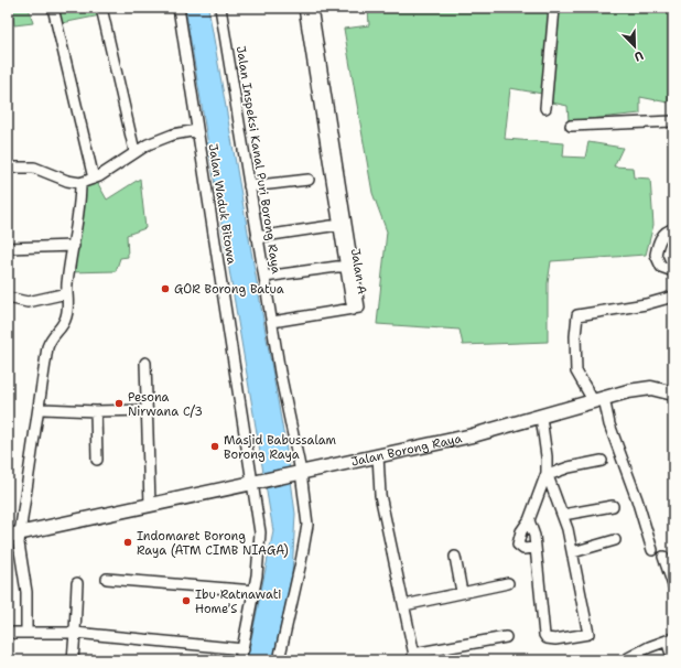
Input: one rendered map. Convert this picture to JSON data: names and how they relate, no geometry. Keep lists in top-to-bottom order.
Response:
{
  "streets": {
    "main road": ["Jalan Borong Raya"],
    "street": ["Jalan Inspeksi Kanal Puri Borong Raya", "Jalan Waduk Bitowa", "Jalan A"]
  },
  "crossings": [
    ["Jalan Inspeksi Kanal Puri Borong Raya", "Jalan Borong Raya"],
    ["Jalan Waduk Bitowa", "Jalan Borong Raya"]
  ],
  "places": [
    "GOR Borong Batua",
    "Pesona Nirwana C/3",
    "Masjid Babussalam Borong Raya",
    "Indomaret Borong Raya (ATM CIMB NIAGA)",
    "Ibu Ratnawati Home'S"
  ],
  "north": "bottom right"
}
